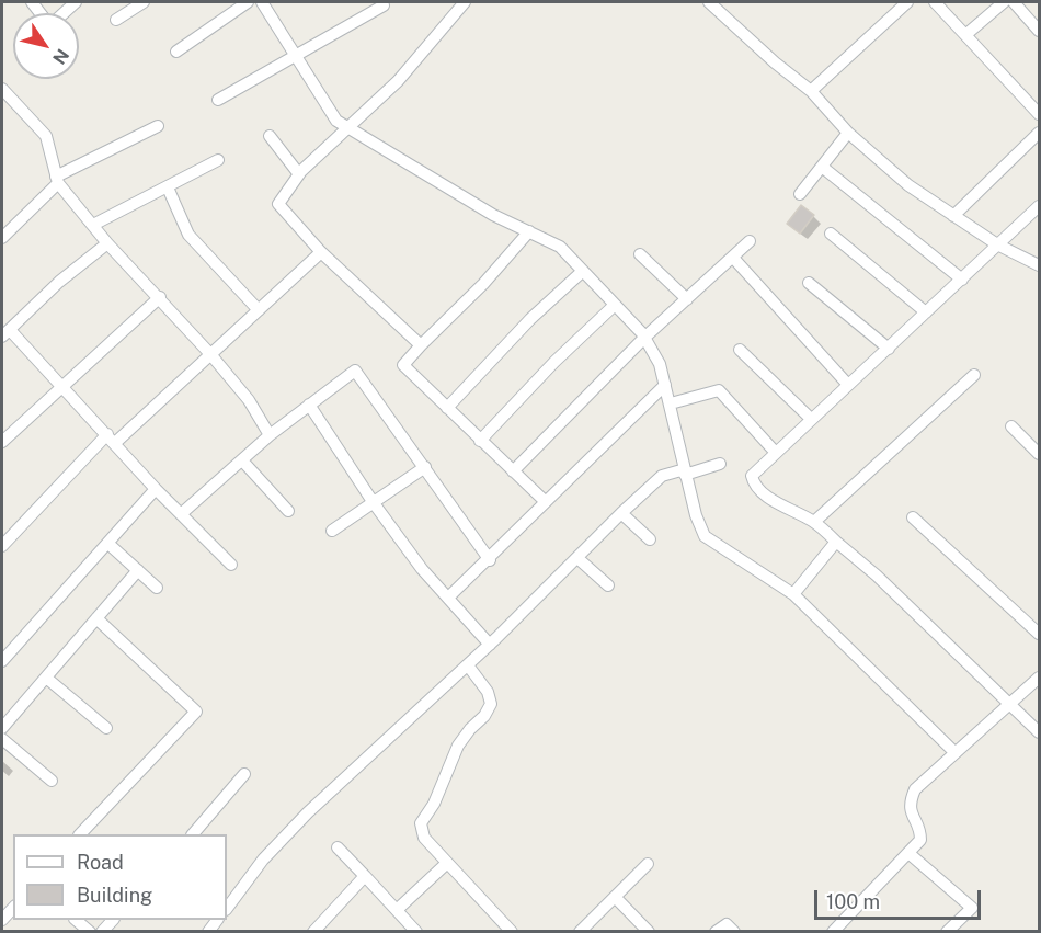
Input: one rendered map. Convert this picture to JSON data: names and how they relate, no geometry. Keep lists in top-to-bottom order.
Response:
{
  "legend": ["Road", "Building"],
  "scale_bar": "100 m",
  "north": "bottom right"
}
